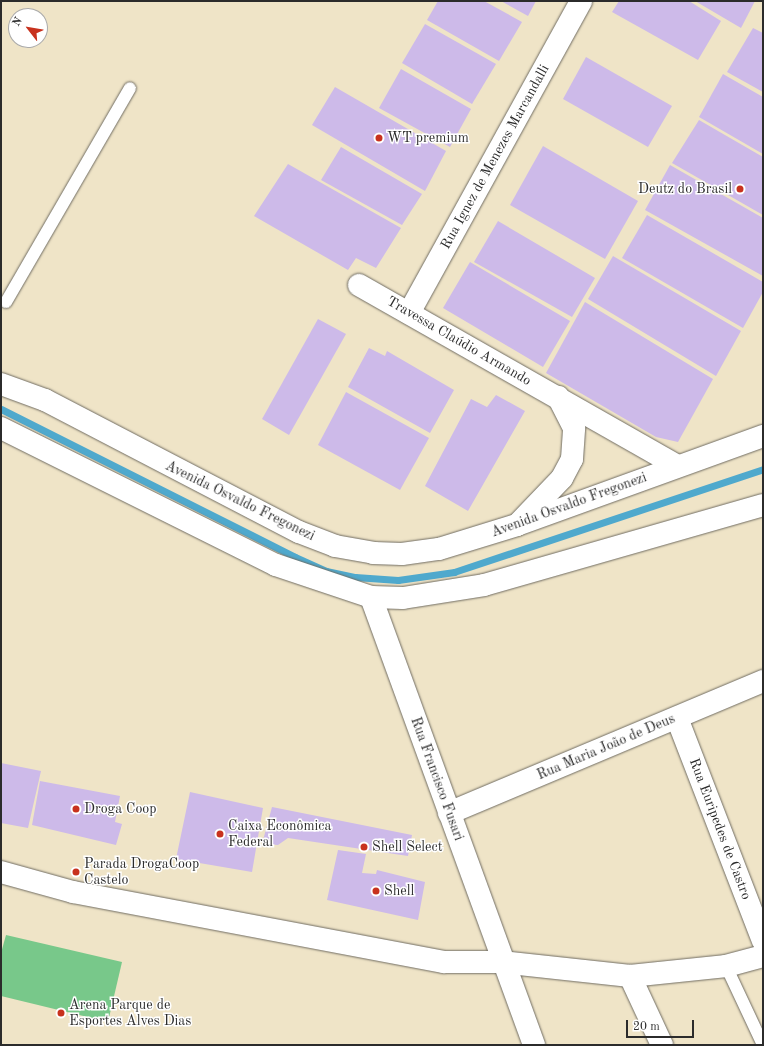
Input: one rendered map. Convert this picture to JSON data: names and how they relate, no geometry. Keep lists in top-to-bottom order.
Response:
{
  "streets": {
    "street": [
      "Rua Ignez de Menezes Marcandalli",
      "Travessa Claúdio Armando",
      "Avenida Osvaldo Fregonezi",
      "Rua Maria João de Deus",
      "Rua Francisco Fusari",
      "Rua Euripedes de Castro"
    ]
  },
  "crossings": [
    ["Rua Ignez de Menezes Marcandalli", "Travessa Claúdio Armando"],
    ["Travessa Claúdio Armando", "Avenida Osvaldo Fregonezi"],
    ["Rua Maria João de Deus", "Rua Francisco Fusari"],
    ["Rua Maria João de Deus", "Rua Euripedes de Castro"]
  ],
  "places": [
    "WT premium",
    "Deutz do Brasil",
    "Droga Coop",
    "Caixa Econômica Federal",
    "Shell Select",
    "Parada DrogaCoop Castelo",
    "Shell",
    "Arena Parque de Esportes Alves Dias"
  ],
  "scale_bar": "20 m",
  "north": "top left"
}
